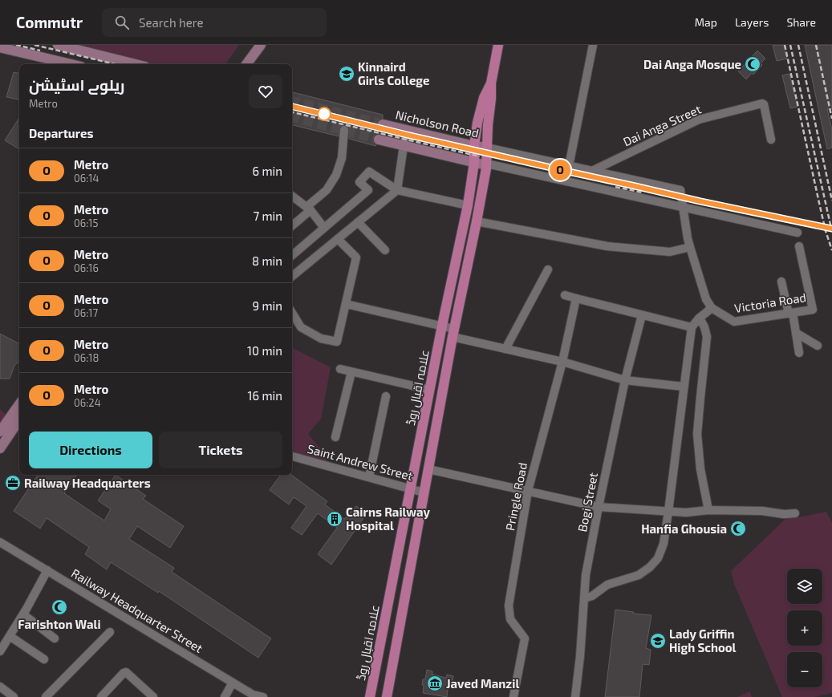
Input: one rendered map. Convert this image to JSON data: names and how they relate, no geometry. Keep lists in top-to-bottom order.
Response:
{
  "streets": {
    "main road": ["Nicholson Road", "علامہ اقبال روڈ"],
    "street": [
      "Dai Anga Street",
      "Victoria Road",
      "Saint Andrew Street",
      "Pringle Road",
      "Bogi Street",
      "Railway Headquarter Street"
    ]
  },
  "crossings": [
    ["Nicholson Road", "علامہ اقبال روڈ"],
    ["علامہ اقبال روڈ", "Saint Andrew Street"]
  ],
  "places": {
    "mosque": ["Dai Anga Mosque", "Hanfia Ghousia", "Farishton Wali"],
    "school or university": ["Kinnaird Girls College", "Lady Griffin High School"],
    "office": ["Railway Headquarters"],
    "building": ["Cairns Railway Hospital"],
    "museum": ["Javed Manzil"]
  },
  "lines": ["metro line O"],
  "page": {
    "header": "Commutr",
    "search": "Search here",
    "nav": ["Map", "Layers", "Share"],
    "on_map": "O",
    "heading": [
      ["ریلوے اسٹیشن", "Metro"],
      "Departures"
    ],
    "list": [
      {
        "mark": "O",
        "name": "Metro",
        "note": "06:14",
        "value": "6 min"
      },
      {
        "mark": "O",
        "name": "Metro",
        "note": "06:15",
        "value": "7 min"
      },
      {
        "mark": "O",
        "name": "Metro",
        "note": "06:16",
        "value": "8 min"
      },
      {
        "mark": "O",
        "name": "Metro",
        "note": "06:17",
        "value": "9 min"
      },
      {
        "mark": "O",
        "name": "Metro",
        "note": "06:18",
        "value": "10 min"
      },
      {
        "mark": "O",
        "name": "Metro",
        "note": "06:24",
        "value": "16 min"
      }
    ],
    "buttons": ["Directions", "Tickets"],
    "map_buttons": ["+", "−"]
  }
}
